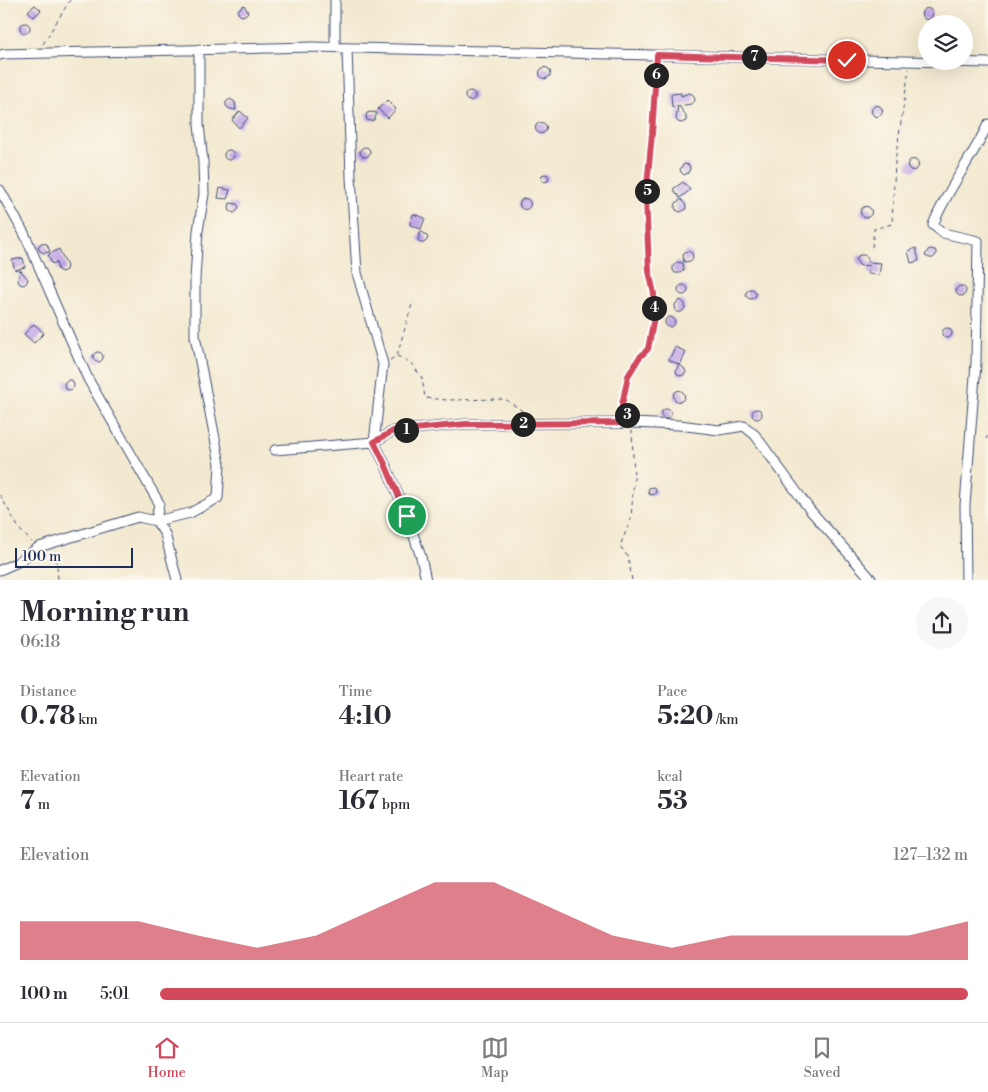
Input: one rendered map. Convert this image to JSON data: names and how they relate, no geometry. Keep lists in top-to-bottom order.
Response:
{
  "scale_bar": "100 m",
  "page": {
    "pins": [
      "7",
      "6",
      "5",
      "4",
      "3",
      "2",
      "1"
    ],
    "scale": "100 m",
    "heading": ["Morning run", "06:18"],
    "stats": [
      ["Distance", "0.78 km"],
      ["Time", "4:10"],
      ["Pace", "5:20 /km"],
      ["Elevation", "7 m"],
      ["Heart rate", "167 bpm"],
      ["kcal", "53"]
    ],
    "chart": ["Elevation", "127–132 m"],
    "list": [
      {
        "name": "100 m",
        "note": "5:01"
      }
    ],
    "tabs": ["Home", "Map", "Saved"]
  }
}
